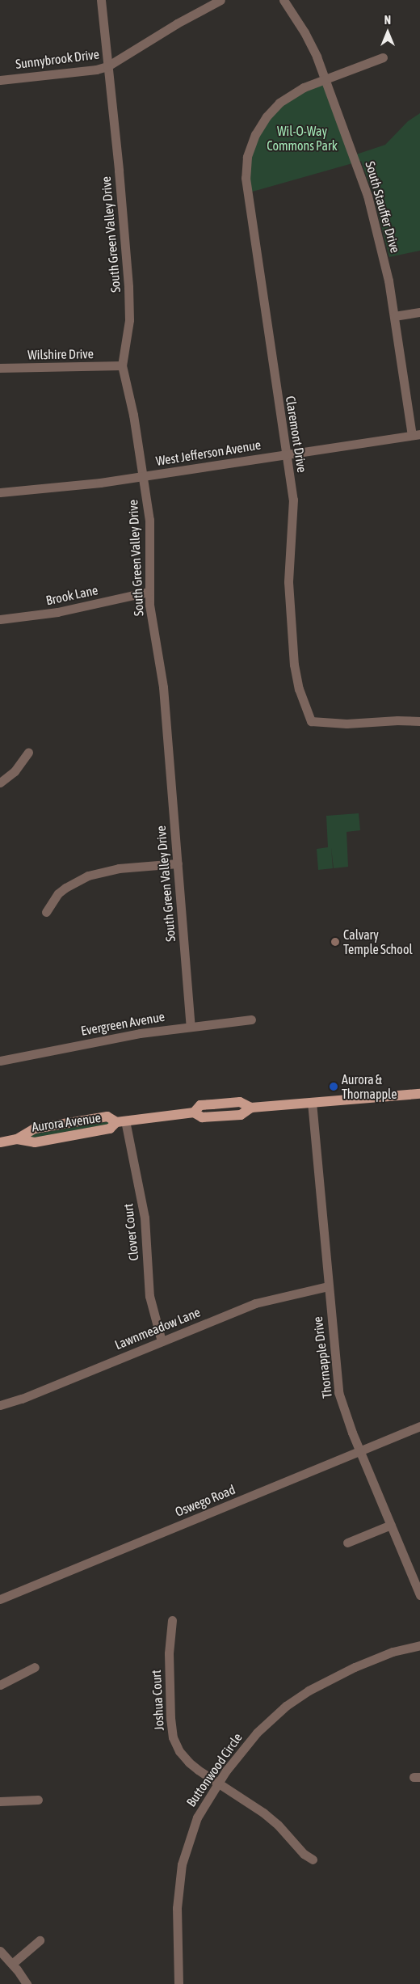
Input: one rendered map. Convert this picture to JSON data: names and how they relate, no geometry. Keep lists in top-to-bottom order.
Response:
{
  "streets": {
    "main road": ["Aurora Avenue"],
    "street": [
      "Sunnybrook Drive",
      "South Stauffer Drive",
      "South Green Valley Drive",
      "Wilshire Drive",
      "Claremont Drive",
      "West Jefferson Avenue",
      "Brook Lane",
      "Evergreen Avenue",
      "Clover Court",
      "Lawnmeadow Lane",
      "Thornapple Drive",
      "Oswego Road",
      "Joshua Court",
      "Buttonwood Circle"
    ]
  },
  "crossings": [
    ["Sunnybrook Drive", "South Green Valley Drive"],
    ["South Stauffer Drive", "Claremont Drive"],
    ["South Stauffer Drive", "West Jefferson Avenue"],
    ["South Green Valley Drive", "Wilshire Drive"],
    ["South Green Valley Drive", "West Jefferson Avenue"],
    ["South Green Valley Drive", "Brook Lane"],
    ["South Green Valley Drive", "Evergreen Avenue"],
    ["Claremont Drive", "West Jefferson Avenue"],
    ["Aurora Avenue", "Clover Court"],
    ["Aurora Avenue", "Thornapple Drive"],
    ["Clover Court", "Lawnmeadow Lane"],
    ["Lawnmeadow Lane", "Thornapple Drive"],
    ["Thornapple Drive", "Oswego Road"],
    ["Joshua Court", "Buttonwood Circle"]
  ],
  "parks": ["Wil-O-Way Commons Park"],
  "places": ["Calvary Temple School", "Aurora & Thornapple"],
  "north": "top"
}
